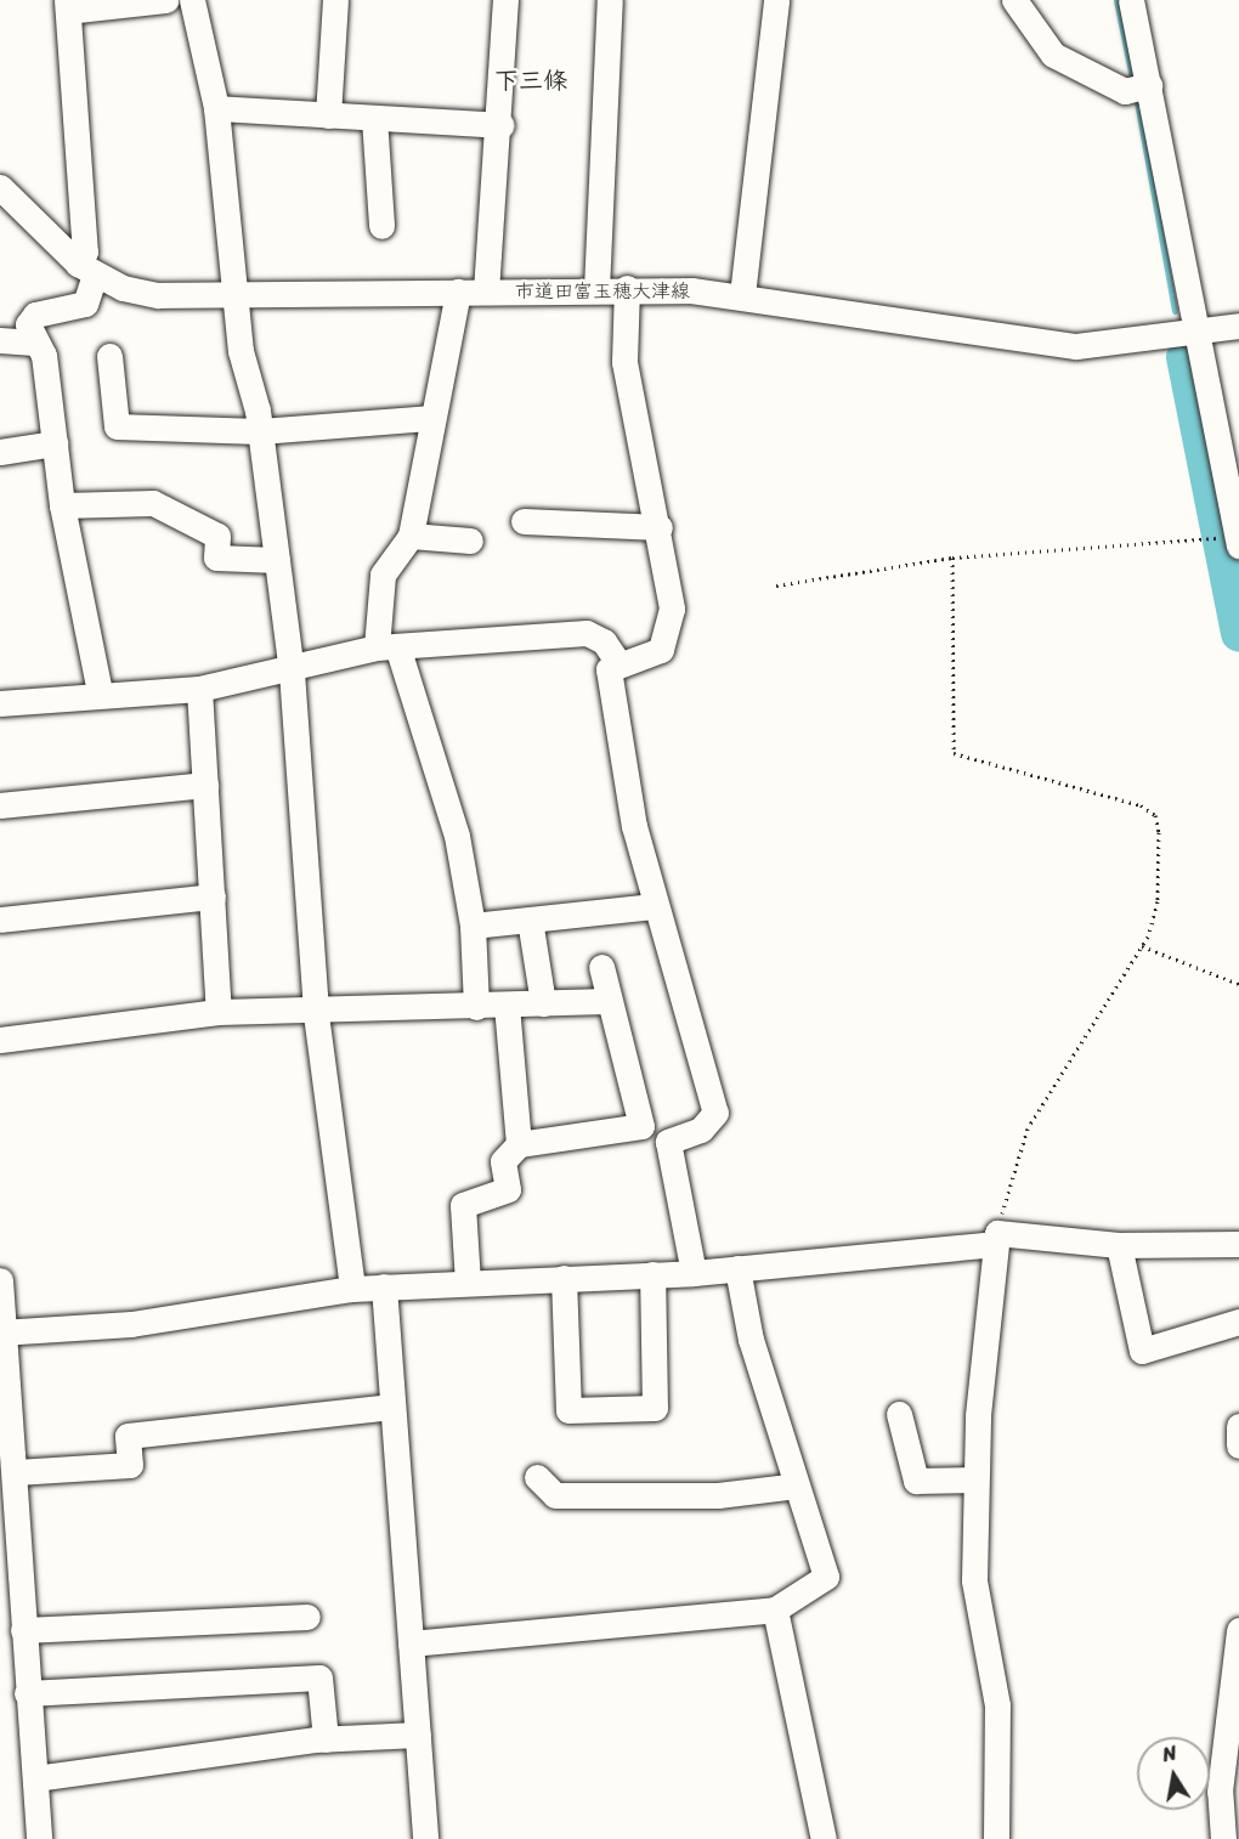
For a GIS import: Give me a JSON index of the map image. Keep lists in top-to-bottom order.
{
  "streets": {
    "street": ["市道田富玉穂大津線"]
  },
  "districts": ["下三條"],
  "north": "top"
}
